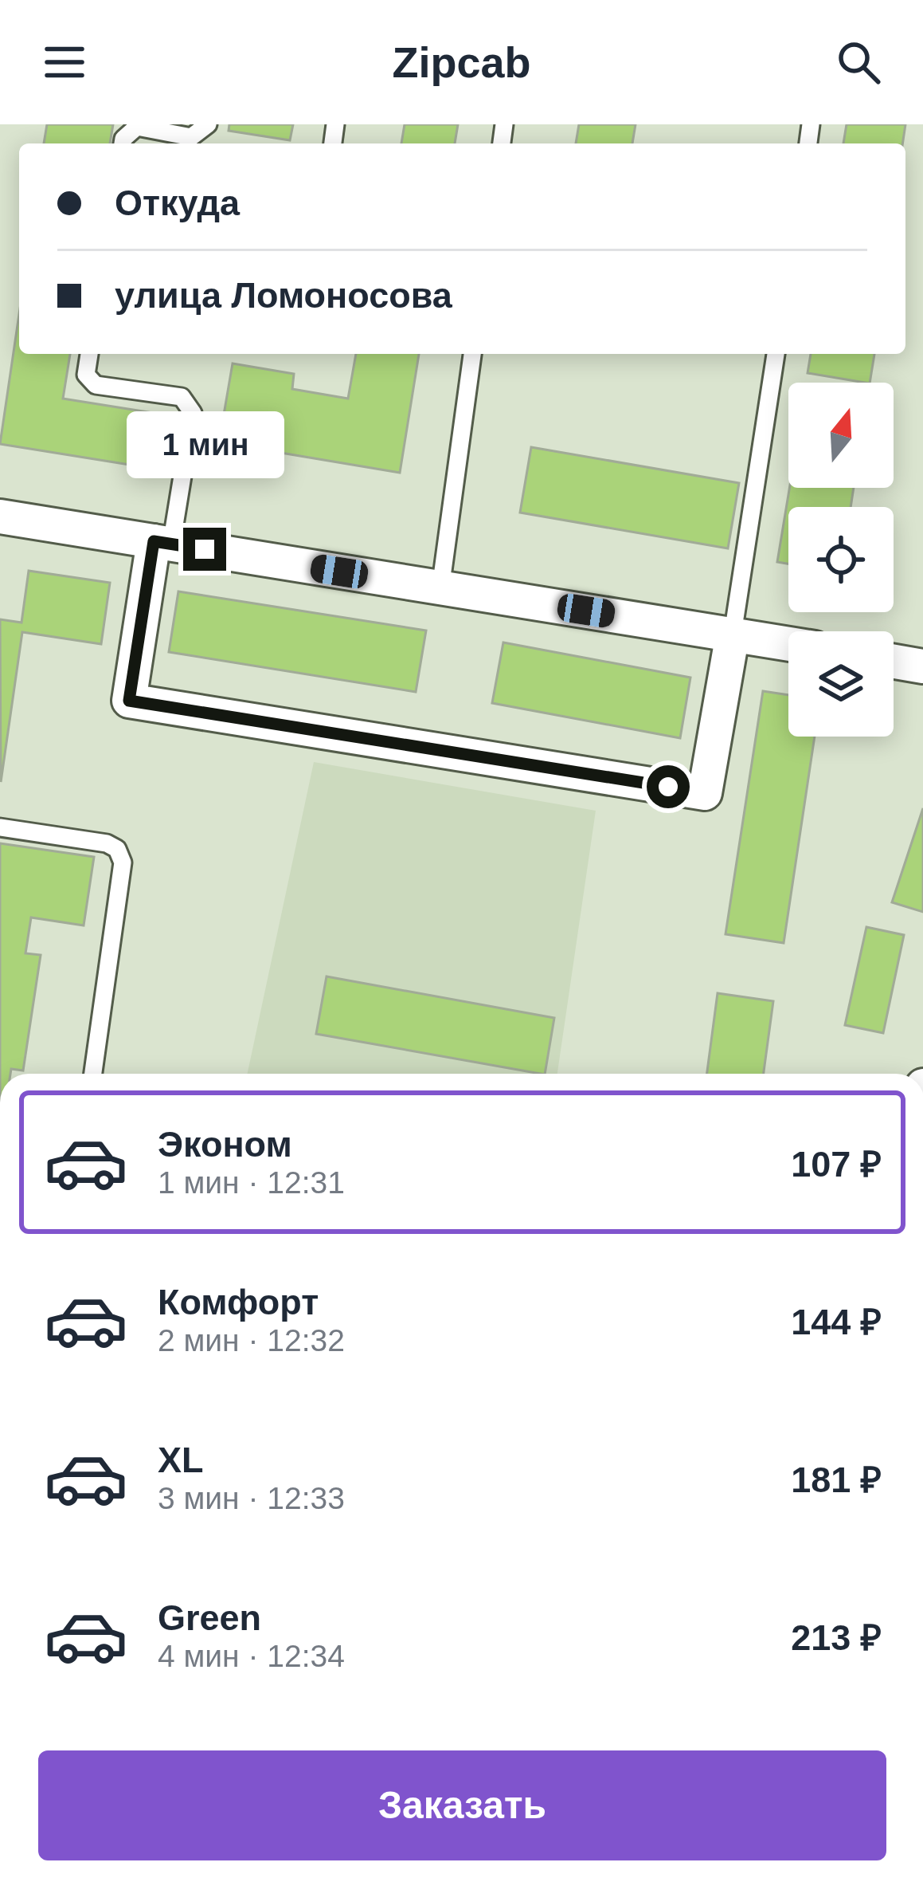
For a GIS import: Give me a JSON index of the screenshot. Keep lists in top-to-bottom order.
{
  "north": "top",
  "page": {
    "header": "Zipcab",
    "banner": ["Откуда", "улица Ломоносова"],
    "bubble": "1 мин",
    "list": [
      {
        "name": "Эконом",
        "note": "1 мин · 12:31",
        "value": "107 ₽"
      },
      {
        "name": "Комфорт",
        "note": "2 мин · 12:32",
        "value": "144 ₽"
      },
      {
        "name": "XL",
        "note": "3 мин · 12:33",
        "value": "181 ₽"
      },
      {
        "name": "Green",
        "note": "4 мин · 12:34",
        "value": "213 ₽"
      }
    ],
    "buttons": "Заказать"
  }
}
